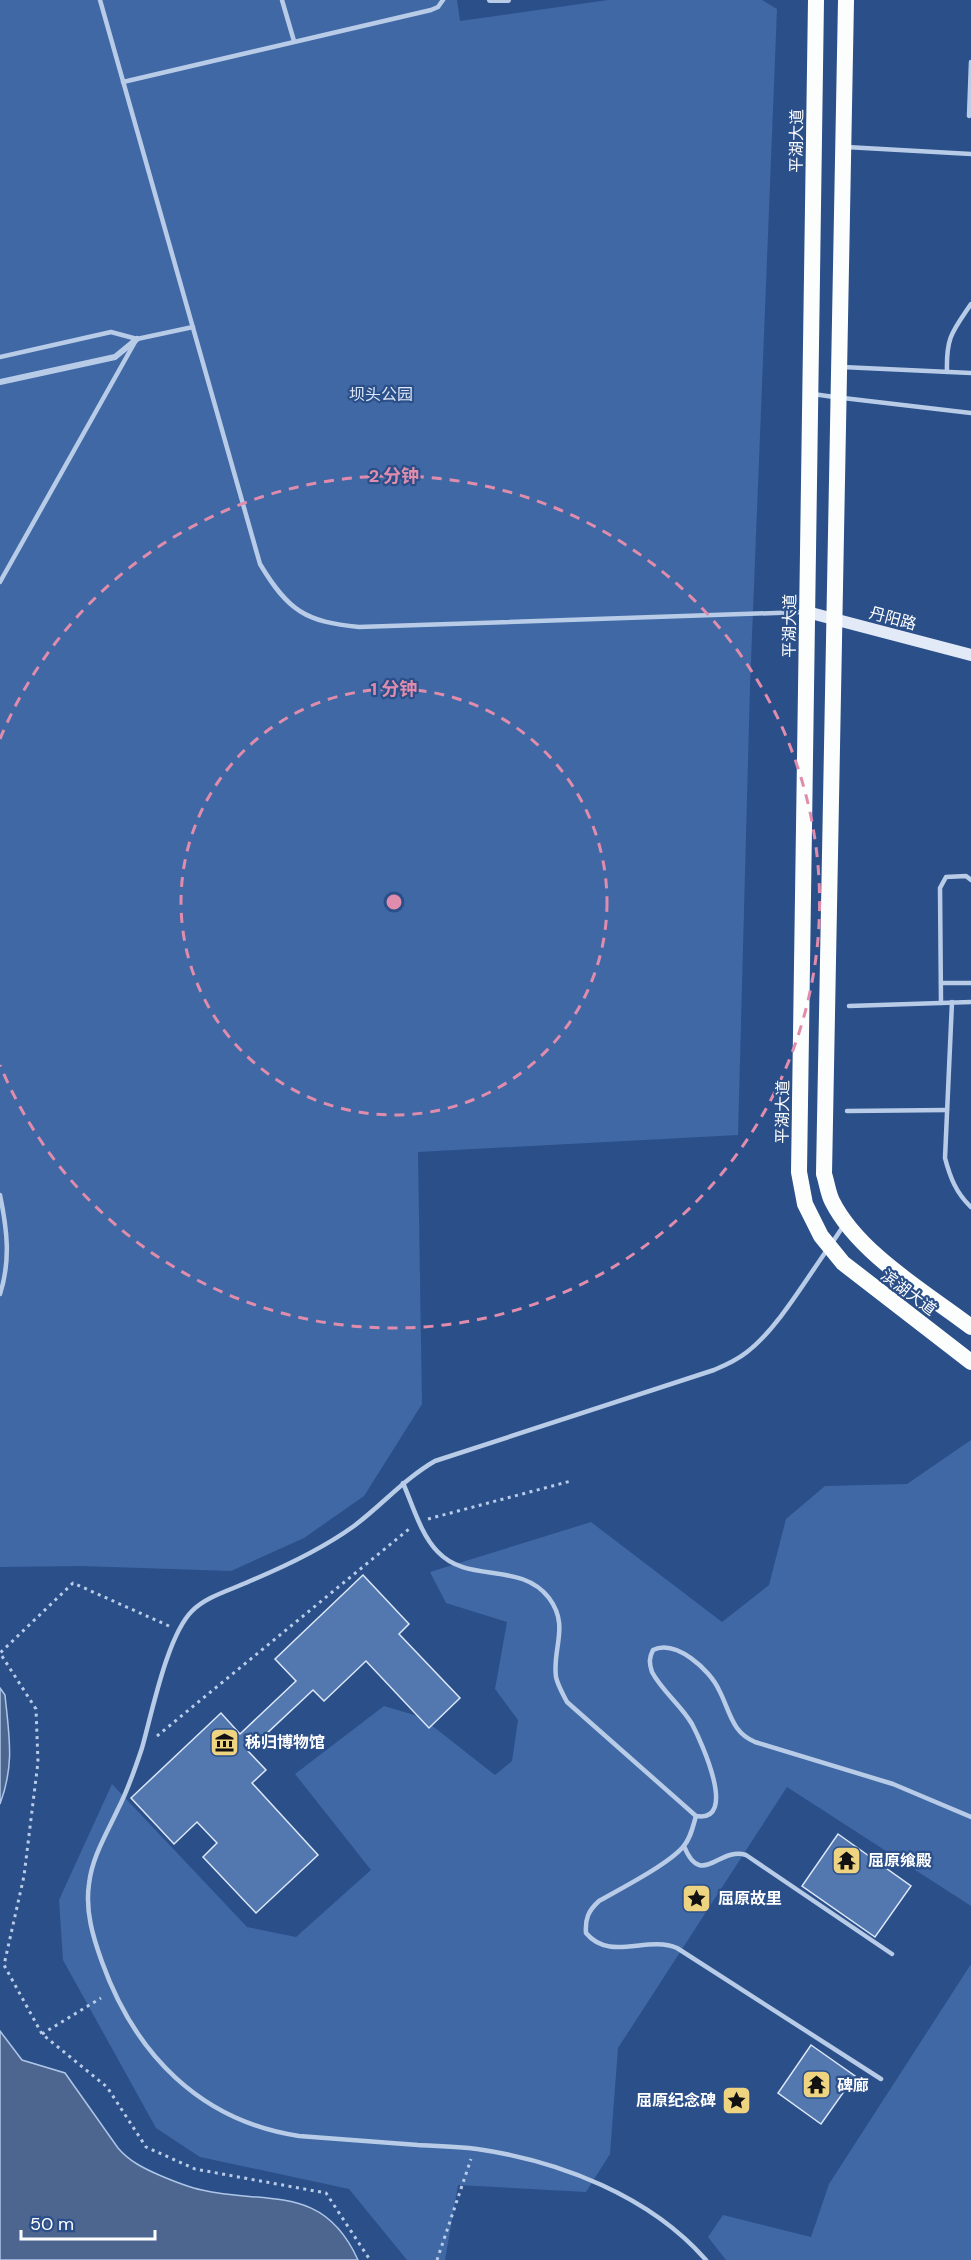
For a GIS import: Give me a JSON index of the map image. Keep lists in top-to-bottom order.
{
  "streets": {
    "highway": ["平湖大道", "滨湖大道"],
    "main road": ["丹阳路"]
  },
  "crossings": [
    ["平湖大道", "丹阳路"],
    ["平湖大道", "滨湖大道"]
  ],
  "parks": ["坝头公园"],
  "places": {
    "museum": ["秭归博物馆"],
    "temple": ["屈原飨殿", "碑廊"],
    "place": ["屈原故里", "屈原纪念碑"]
  },
  "scale_bar": "50 m",
  "rings": ["2 分钟", "1 分钟"]
}
